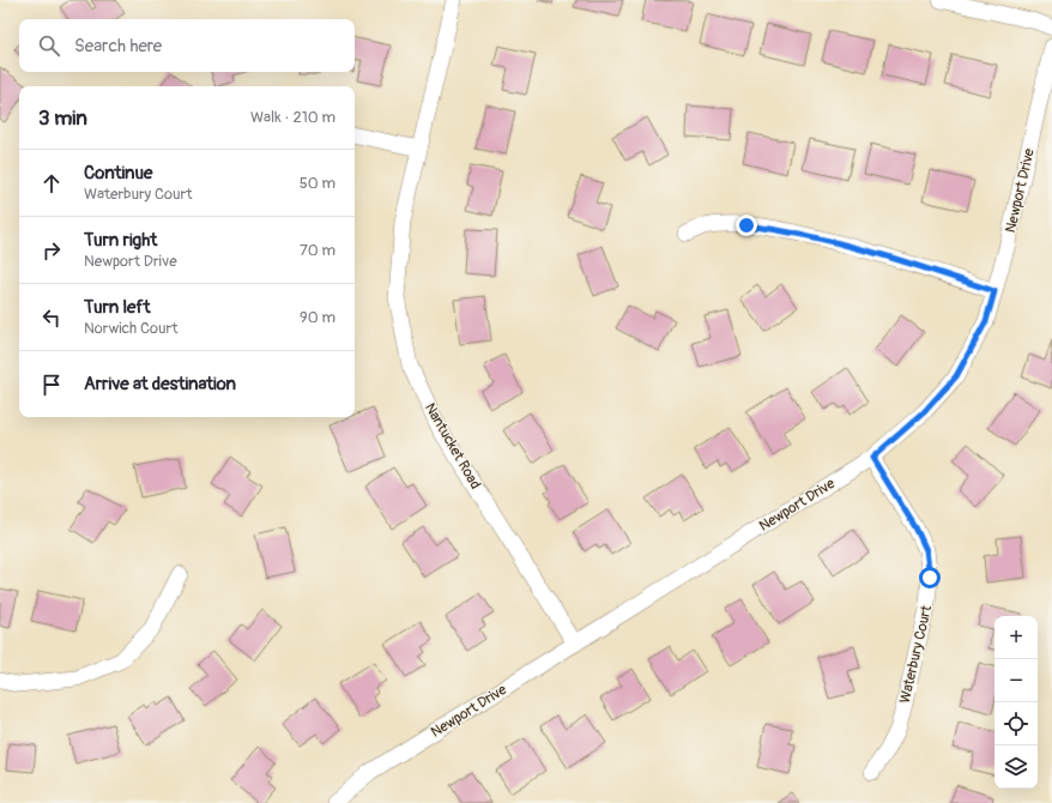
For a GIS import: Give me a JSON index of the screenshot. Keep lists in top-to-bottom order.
{
  "streets": {
    "street": ["Newport Drive", "Nantucket Road", "Waterbury Court"]
  },
  "crossings": [
    ["Newport Drive", "Nantucket Road"],
    ["Newport Drive", "Waterbury Court"]
  ],
  "page": {
    "search": "Search here",
    "heading": ["3 min", "Walk · 210 m"],
    "list": [
      ["Continue", "Waterbury Court", "50 m"],
      ["Turn right", "Newport Drive", "70 m"],
      ["Turn left", "Norwich Court", "90 m"],
      "Arrive at destination"
    ],
    "map_buttons": ["+", "−"]
  }
}
